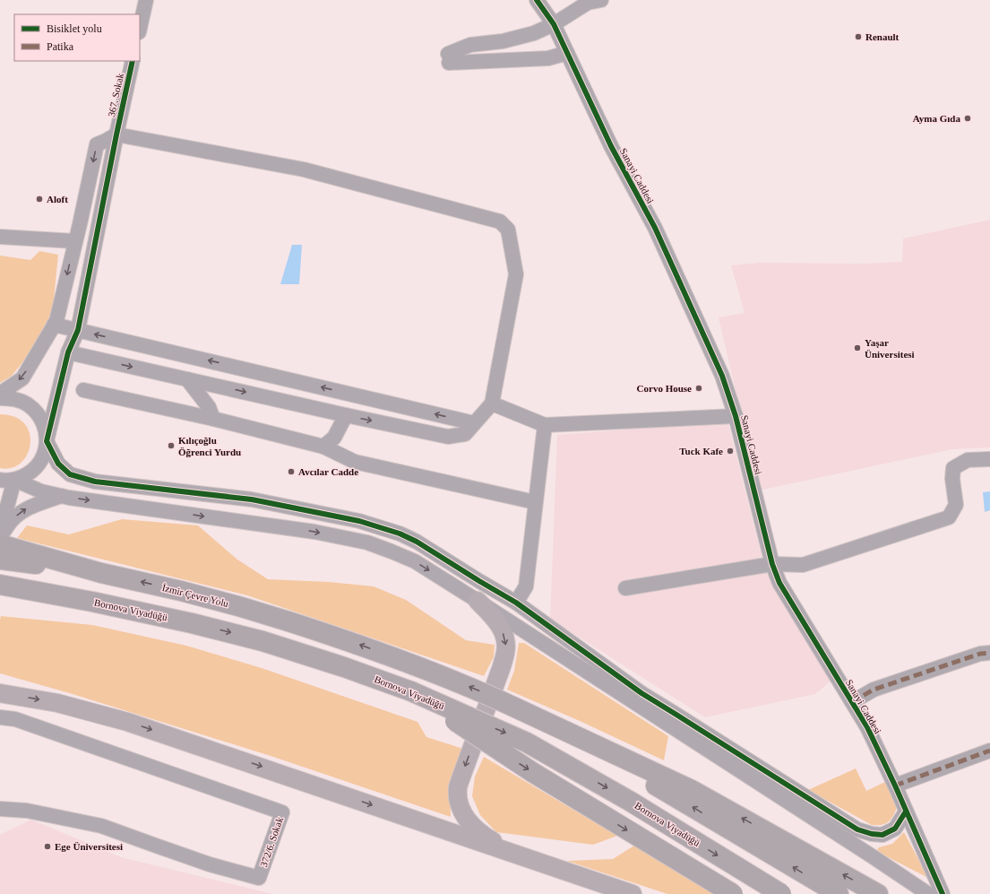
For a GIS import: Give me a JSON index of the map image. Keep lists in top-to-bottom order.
{
  "streets": {
    "highway": ["İzmir Çevre Yolu", "Bornova Viyadüğü"],
    "street": ["367. Sokak", "Sanayi Caddesi", "372/6. Sokak"]
  },
  "one_way": ["İzmir Çevre Yolu"],
  "places": [
    "Renault",
    "Ayma Gıda",
    "Aloft",
    "Yaşar Üniversitesi",
    "Corvo House",
    "Kılıçoğlu Öğrenci Yurdu",
    "Tuck Kafe",
    "Avcılar Cadde",
    "Ege Üniversitesi"
  ],
  "legend": ["Bisiklet yolu", "Patika"]
}
